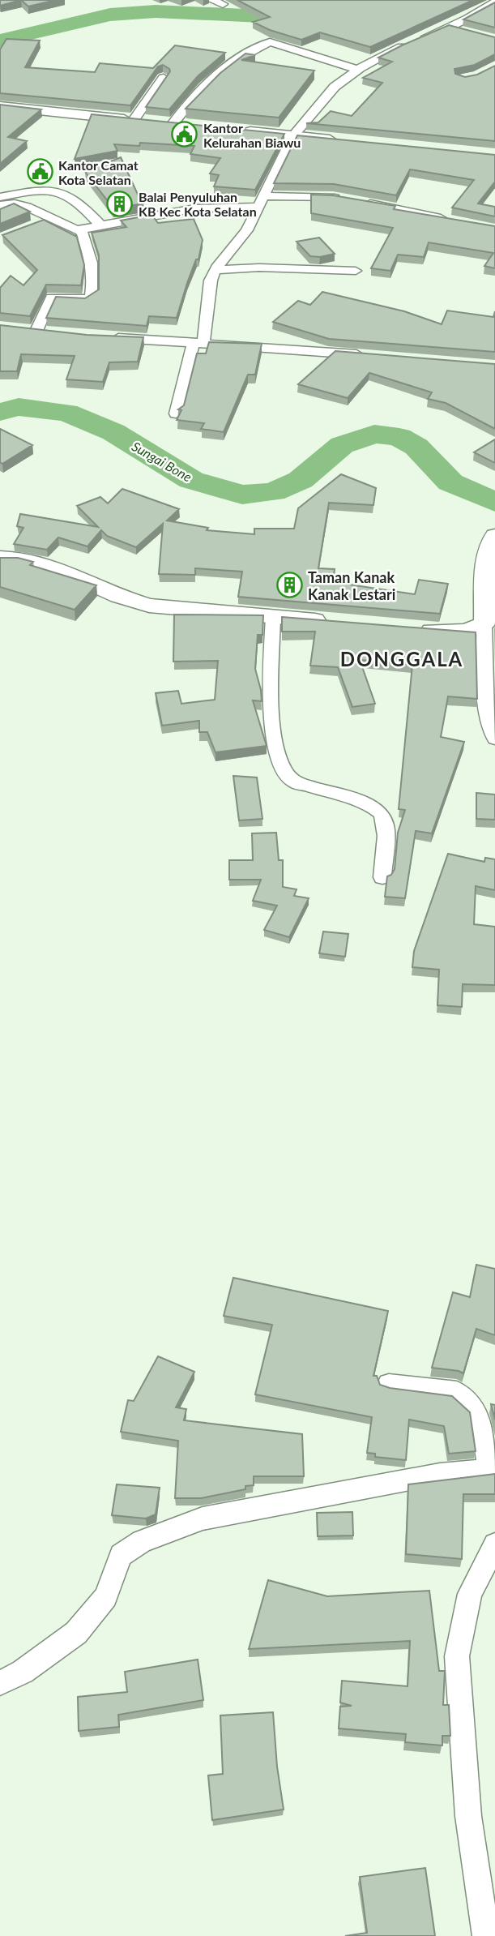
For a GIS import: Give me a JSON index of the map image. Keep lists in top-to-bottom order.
{
  "districts": ["DONGGALA"],
  "water": ["Sungai Bone"],
  "places": {
    "public building": ["Kantor Kelurahan Biawu", "Kantor Camat Kota Selatan"],
    "building": ["Balai Penyuluhan KB Kec Kota Selatan", "Taman Kanak Kanak Lestari"]
  }
}
